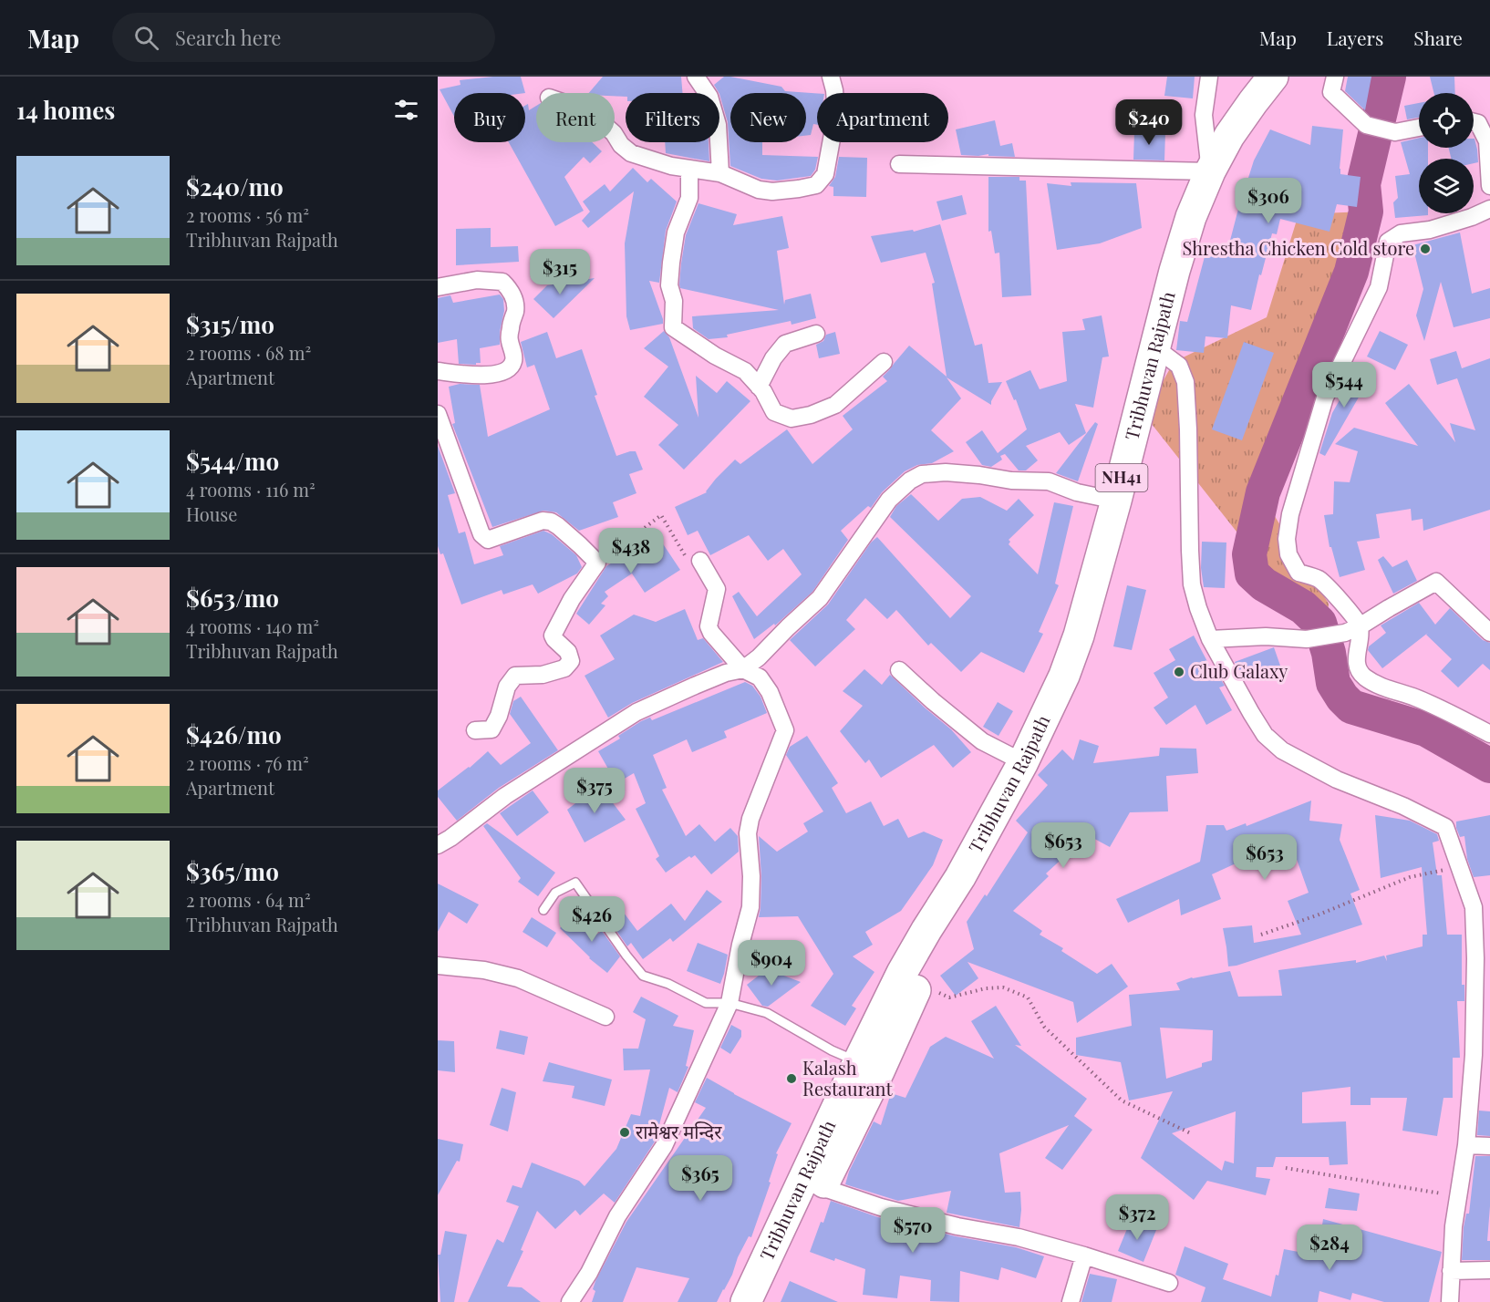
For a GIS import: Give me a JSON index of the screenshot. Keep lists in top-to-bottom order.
{
  "streets": {
    "highway": ["Tribhuvan Rajpath", "NH41"]
  },
  "places": [
    "Shrestha Chicken Cold store",
    "Club Galaxy",
    "Kalash Restaurant",
    "रामेश्वर मन्दिर"
  ],
  "page": {
    "header": "Map",
    "search": "Search here",
    "nav": ["Map", "Layers", "Share"],
    "heading": "14 homes",
    "chip": [
      "Buy",
      "Rent",
      "Filters",
      "New",
      "Apartment"
    ],
    "price": [
      "$240",
      "$306",
      "$315",
      "$544",
      "$438",
      "$375",
      "$653",
      "$653",
      "$426",
      "$904",
      "$365",
      "$372",
      "$570",
      "$284"
    ],
    "list": [
      {
        "name": "$240/mo",
        "note": "2 rooms · 56 m² · Tribhuvan Rajpath"
      },
      {
        "name": "$315/mo",
        "note": "2 rooms · 68 m² · Apartment"
      },
      {
        "name": "$544/mo",
        "note": "4 rooms · 116 m² · House"
      },
      {
        "name": "$653/mo",
        "note": "4 rooms · 140 m² · Tribhuvan Rajpath"
      },
      {
        "name": "$426/mo",
        "note": "2 rooms · 76 m² · Apartment"
      },
      {
        "name": "$365/mo",
        "note": "2 rooms · 64 m² · Tribhuvan Rajpath"
      }
    ]
  }
}
